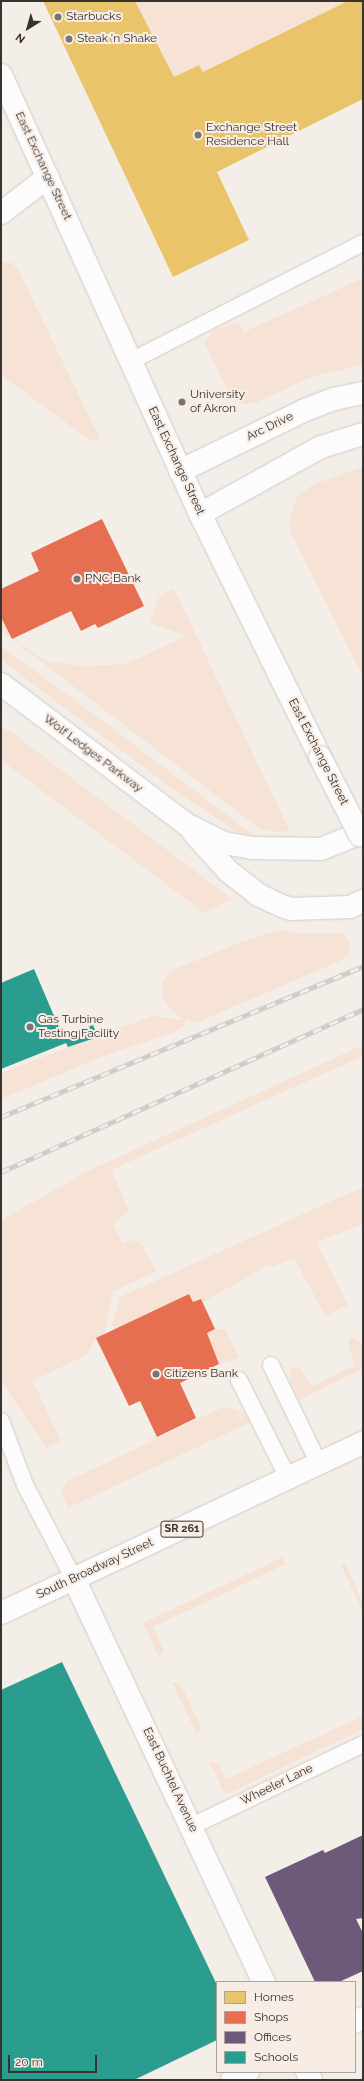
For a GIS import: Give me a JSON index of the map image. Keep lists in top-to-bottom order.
{
  "streets": {
    "main road": [
      "East Exchange Street",
      "Arc Drive",
      "Wolf Ledges Parkway",
      "SR 261",
      "South Broadway Street",
      "East Buchtel Avenue"
    ],
    "lane": ["Wheeler Lane"]
  },
  "crossings": [
    ["East Exchange Street", "Arc Drive"],
    ["South Broadway Street", "East Buchtel Avenue"],
    ["East Buchtel Avenue", "Wheeler Lane"]
  ],
  "places": [
    "Starbucks",
    "Steak 'n Shake",
    "Exchange Street Residence Hall",
    "University of Akron",
    "PNC Bank",
    "Gas Turbine Testing Facility",
    "Citizens Bank"
  ],
  "legend": [
    "Homes",
    "Shops",
    "Offices",
    "Schools"
  ],
  "scale_bar": "20 m",
  "north": "bottom left"
}
